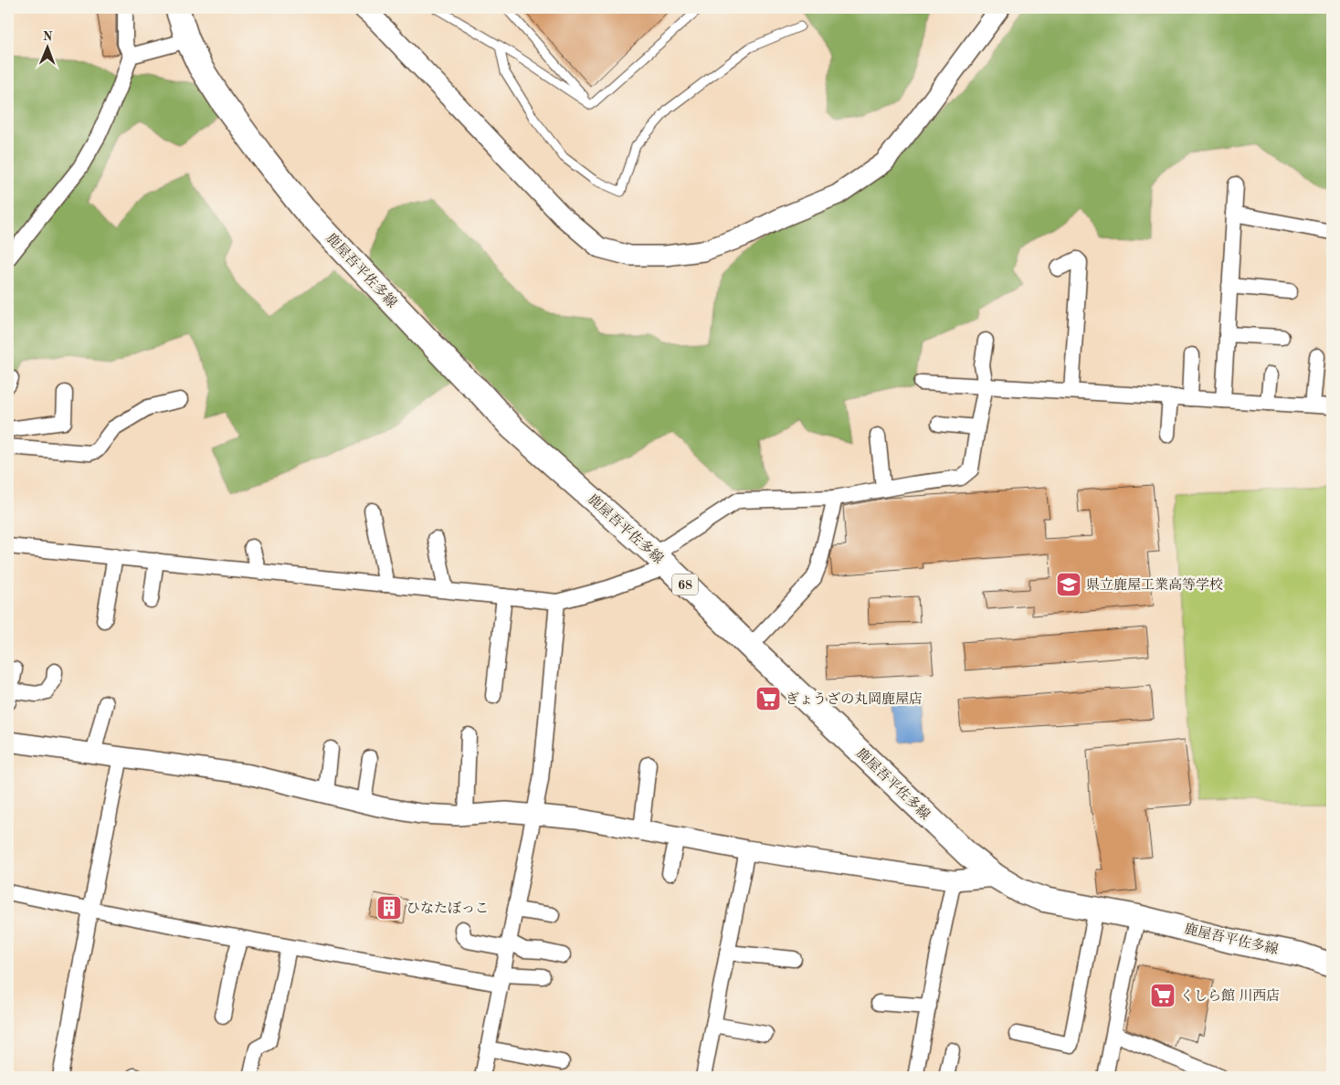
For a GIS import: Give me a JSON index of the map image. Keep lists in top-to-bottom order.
{
  "streets": {
    "main road": ["鹿屋吾平佐多線", "68"]
  },
  "places": {
    "school or university": ["県立鹿屋工業高等学校"],
    "supermarket": ["ぎょうざの丸岡鹿屋店", "くしら館 川西店"],
    "building": ["ひなたぼっこ"]
  },
  "north": "top"
}
